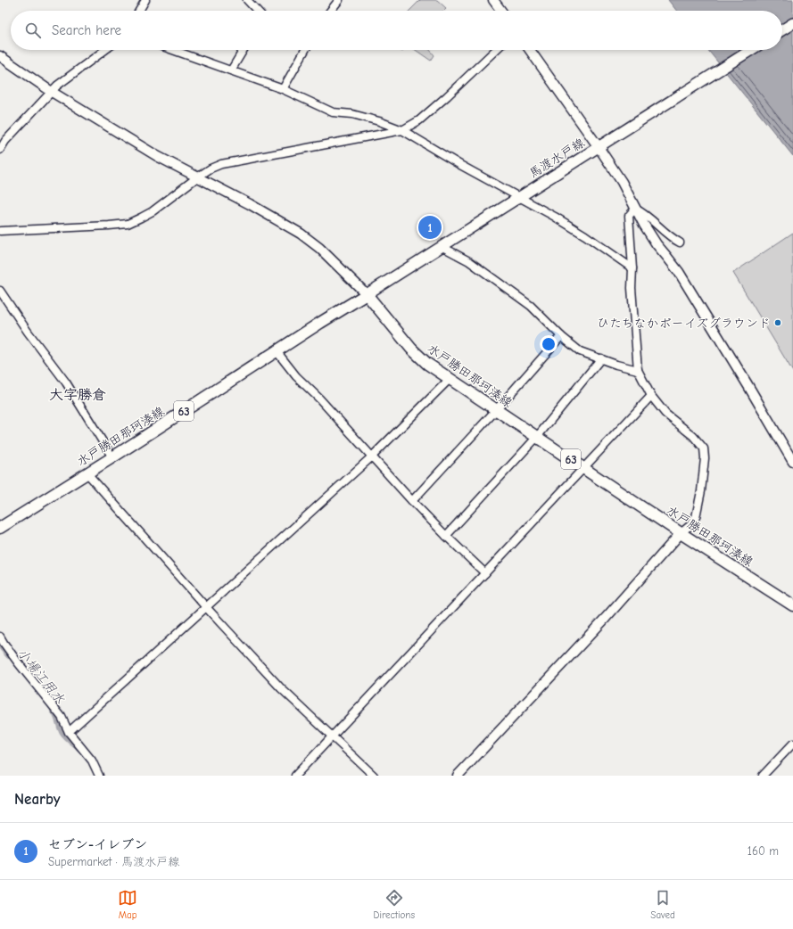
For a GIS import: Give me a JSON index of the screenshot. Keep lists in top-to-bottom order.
{
  "streets": {
    "main road": ["馬渡水戸線", "水戸勝田那珂湊線", "63"]
  },
  "crossings": [
    ["馬渡水戸線", "水戸勝田那珂湊線"]
  ],
  "districts": ["大字勝倉"],
  "water": ["小場江用水"],
  "places": ["ひたちなかボーイズグラウンド"],
  "page": {
    "search": "Search here",
    "pins": "1",
    "heading": "Nearby",
    "list": [
      {
        "mark": "1",
        "name": "セブン-イレブン",
        "note": "Supermarket · 馬渡水戸線",
        "value": "160 m"
      }
    ],
    "nav": ["Map", "Directions", "Saved"]
  }
}
